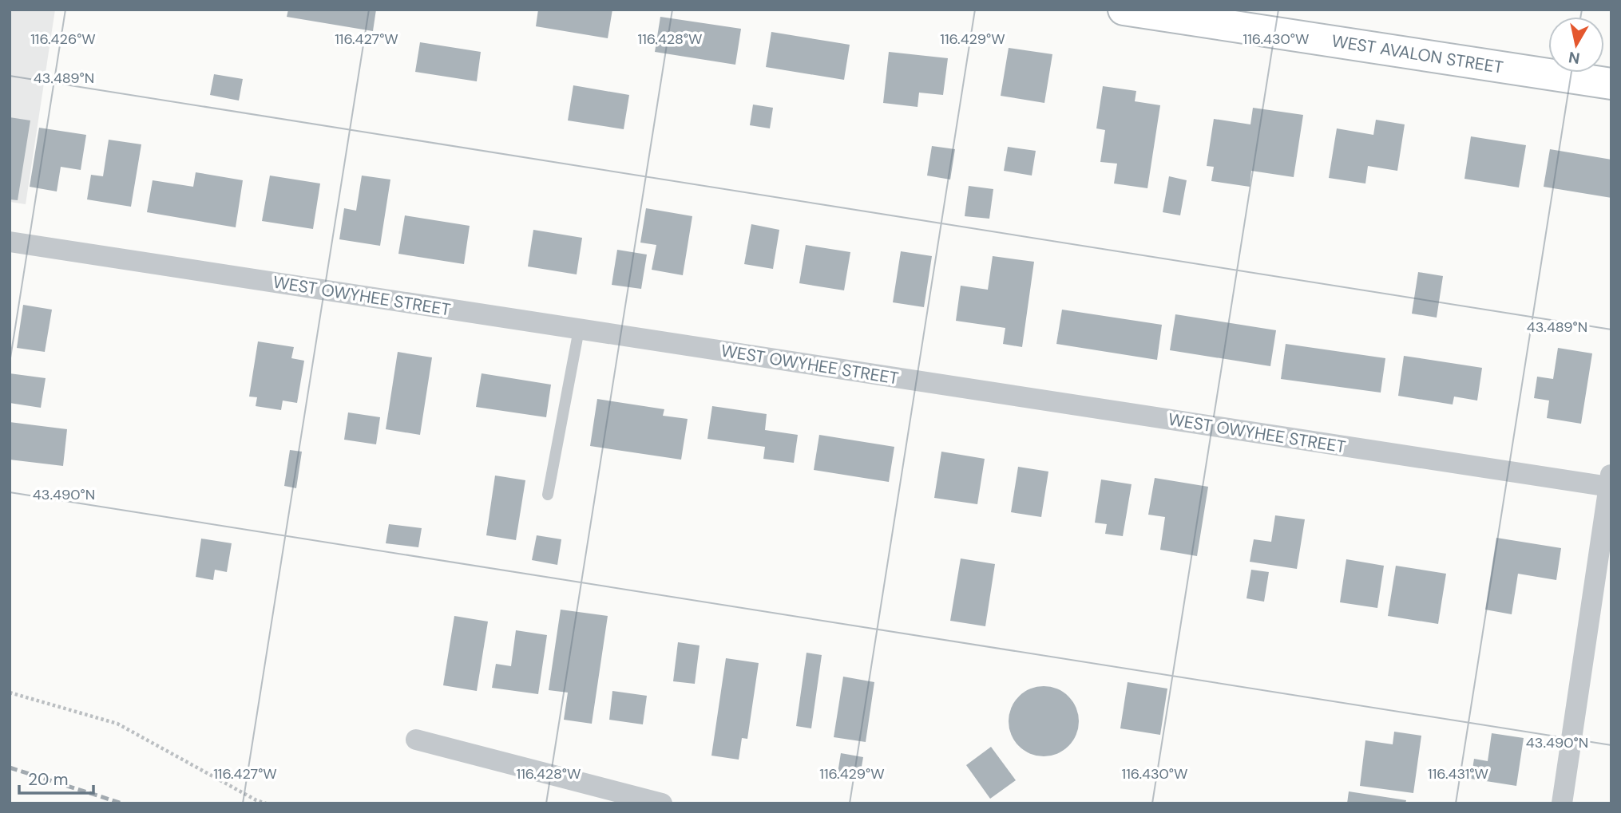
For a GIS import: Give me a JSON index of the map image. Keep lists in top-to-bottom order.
{
  "streets": {
    "main road": ["WEST AVALON STREET"],
    "street": ["WEST OWYHEE STREET"]
  },
  "scale_bar": "20 m",
  "north": "bottom",
  "coordinates": [
    "116.426°W",
    "116.427°W",
    "116.428°W",
    "116.429°W",
    "116.430°W",
    "43.489°N",
    "43.490°N",
    "116.431°W"
  ]
}
